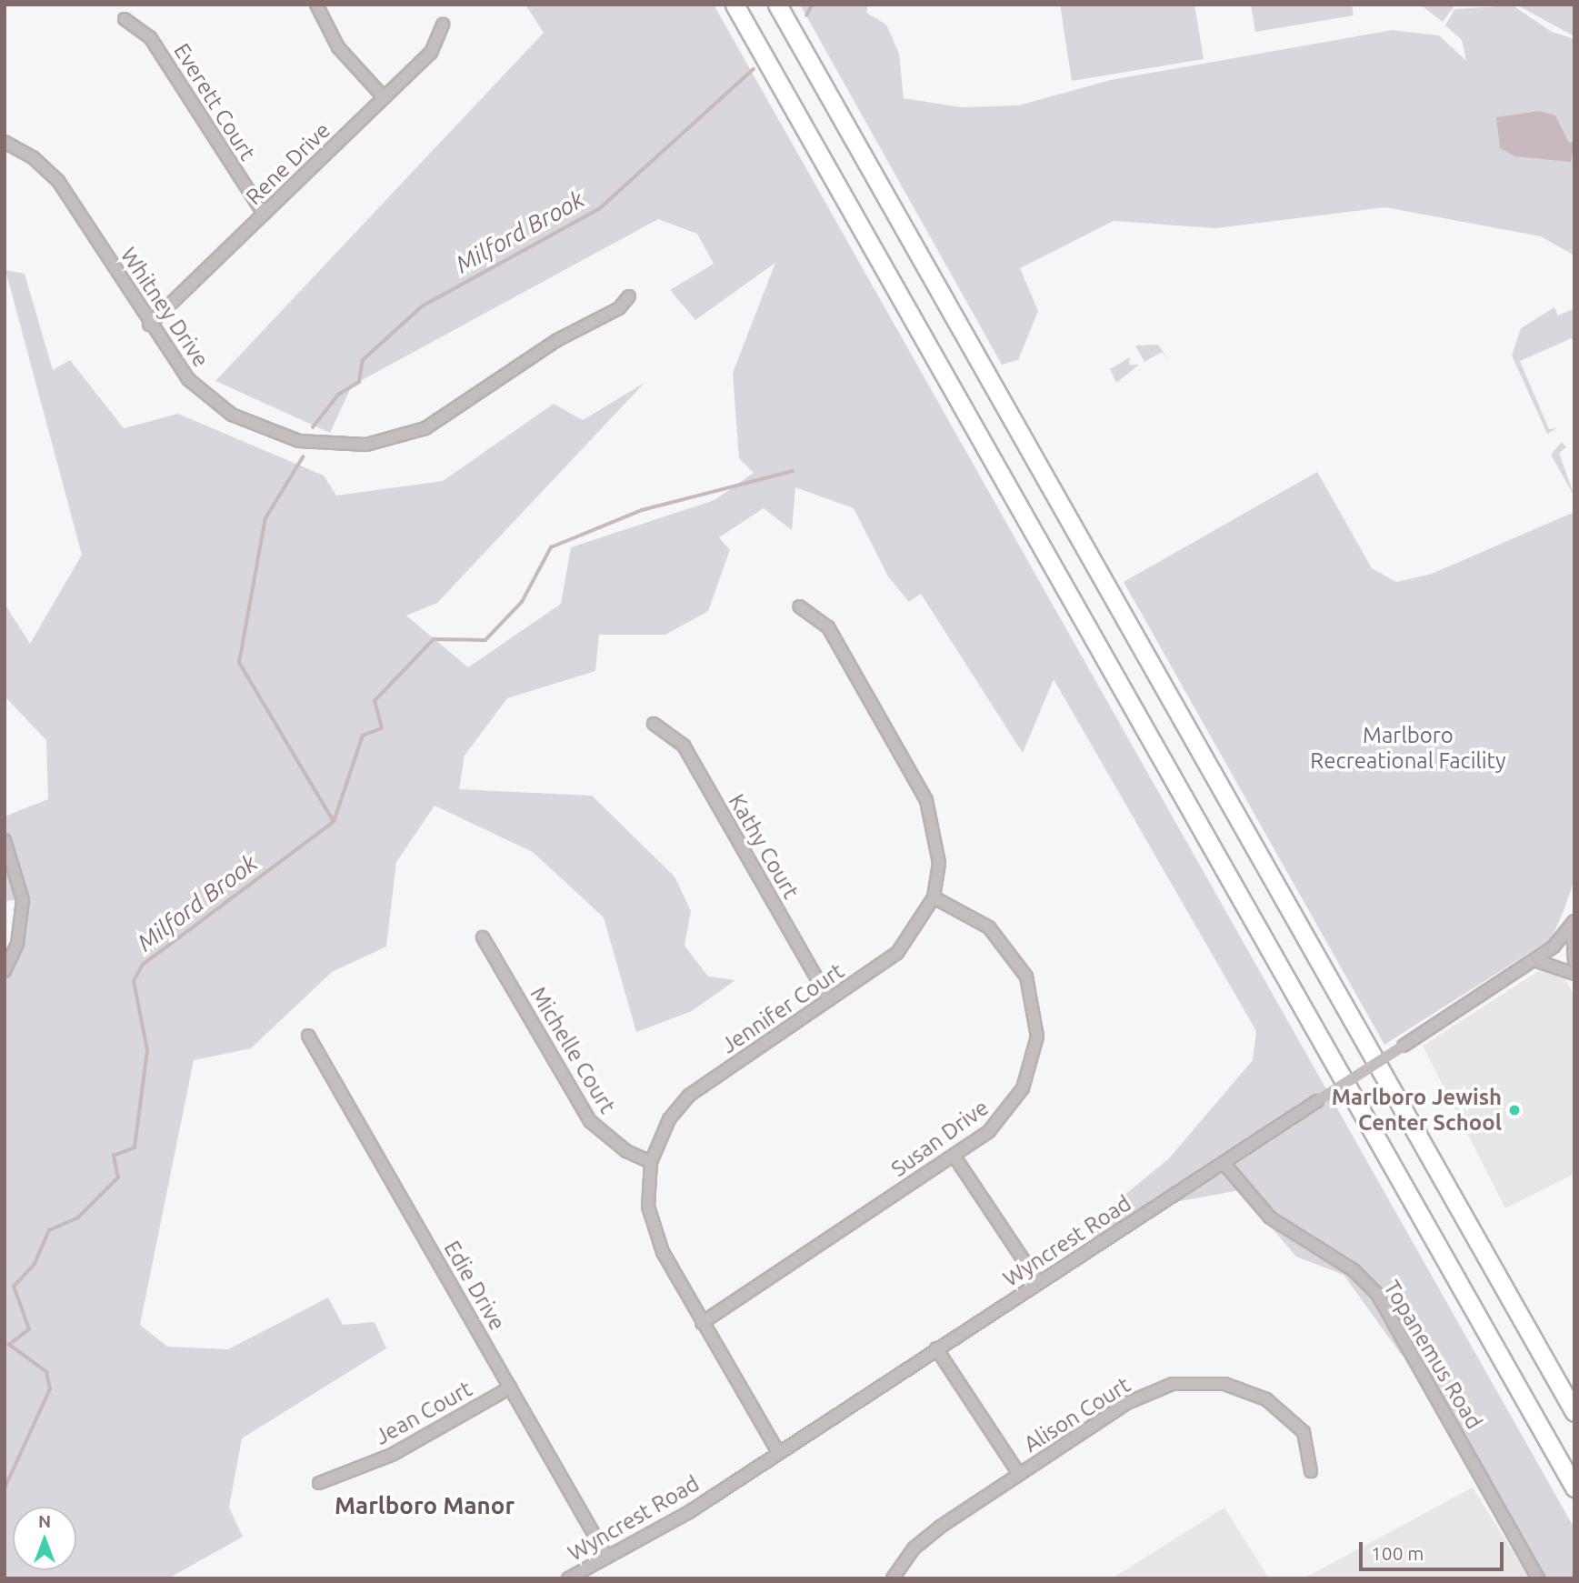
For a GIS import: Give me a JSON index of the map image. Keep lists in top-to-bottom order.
{
  "streets": {
    "street": [
      "Everett Court",
      "Rene Drive",
      "Whitney Drive",
      "Kathy Court",
      "Jennifer Court",
      "Michelle Court",
      "Susan Drive",
      "Wyncrest Road",
      "Edie Drive",
      "Topanemus Road",
      "Jean Court",
      "Alison Court"
    ]
  },
  "crossings": [
    ["Everett Court", "Rene Drive"],
    ["Rene Drive", "Whitney Drive"],
    ["Kathy Court", "Jennifer Court"],
    ["Jennifer Court", "Michelle Court"],
    ["Jennifer Court", "Susan Drive"],
    ["Jennifer Court", "Wyncrest Road"],
    ["Wyncrest Road", "Edie Drive"],
    ["Wyncrest Road", "Topanemus Road"],
    ["Edie Drive", "Jean Court"]
  ],
  "districts": ["Marlboro Manor"],
  "water": ["Milford Brook"],
  "parks": ["Marlboro Recreational Facility"],
  "places": ["Marlboro Jewish Center School"],
  "scale_bar": "100 m",
  "north": "top"
}
